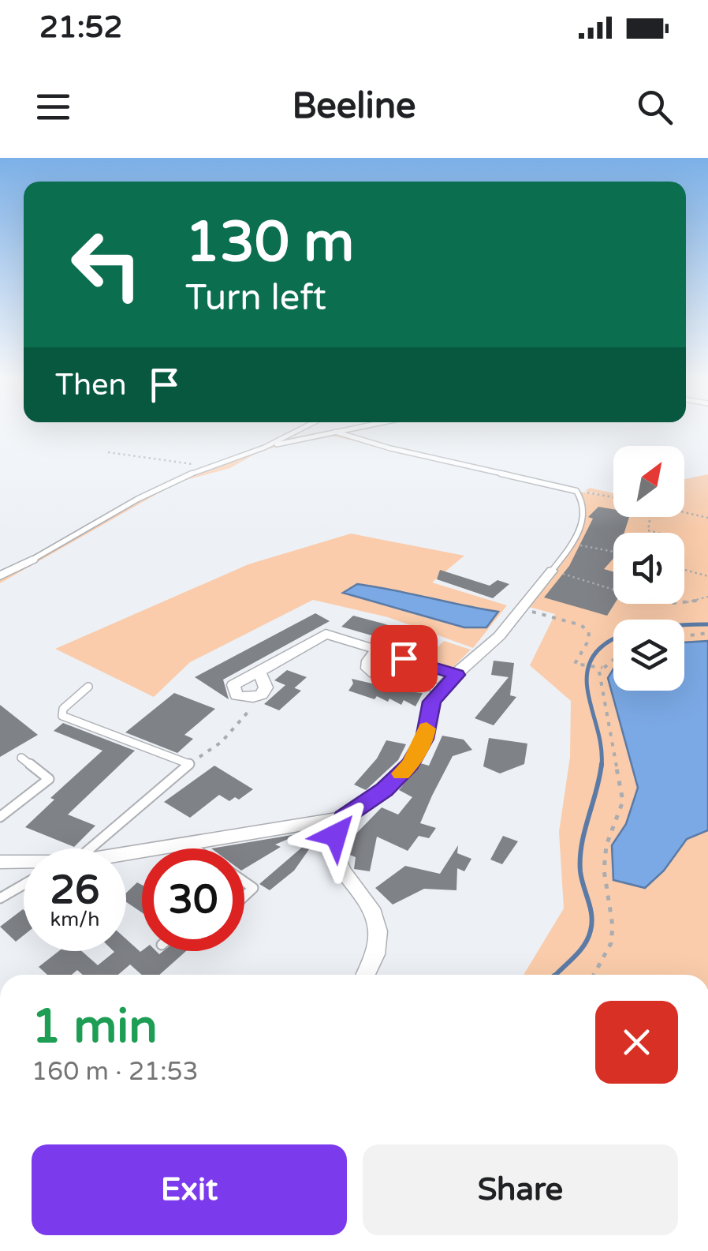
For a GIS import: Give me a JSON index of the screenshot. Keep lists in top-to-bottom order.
{
  "north": "top right",
  "page": {
    "status": "21:52",
    "header": "Beeline",
    "turn": ["130 m", "Turn left"],
    "then": "Then",
    "speed": "26 km/h",
    "limit": "30",
    "heading": ["1 min", "160 m · 21:53"],
    "buttons": ["Exit", "Share"]
  }
}
